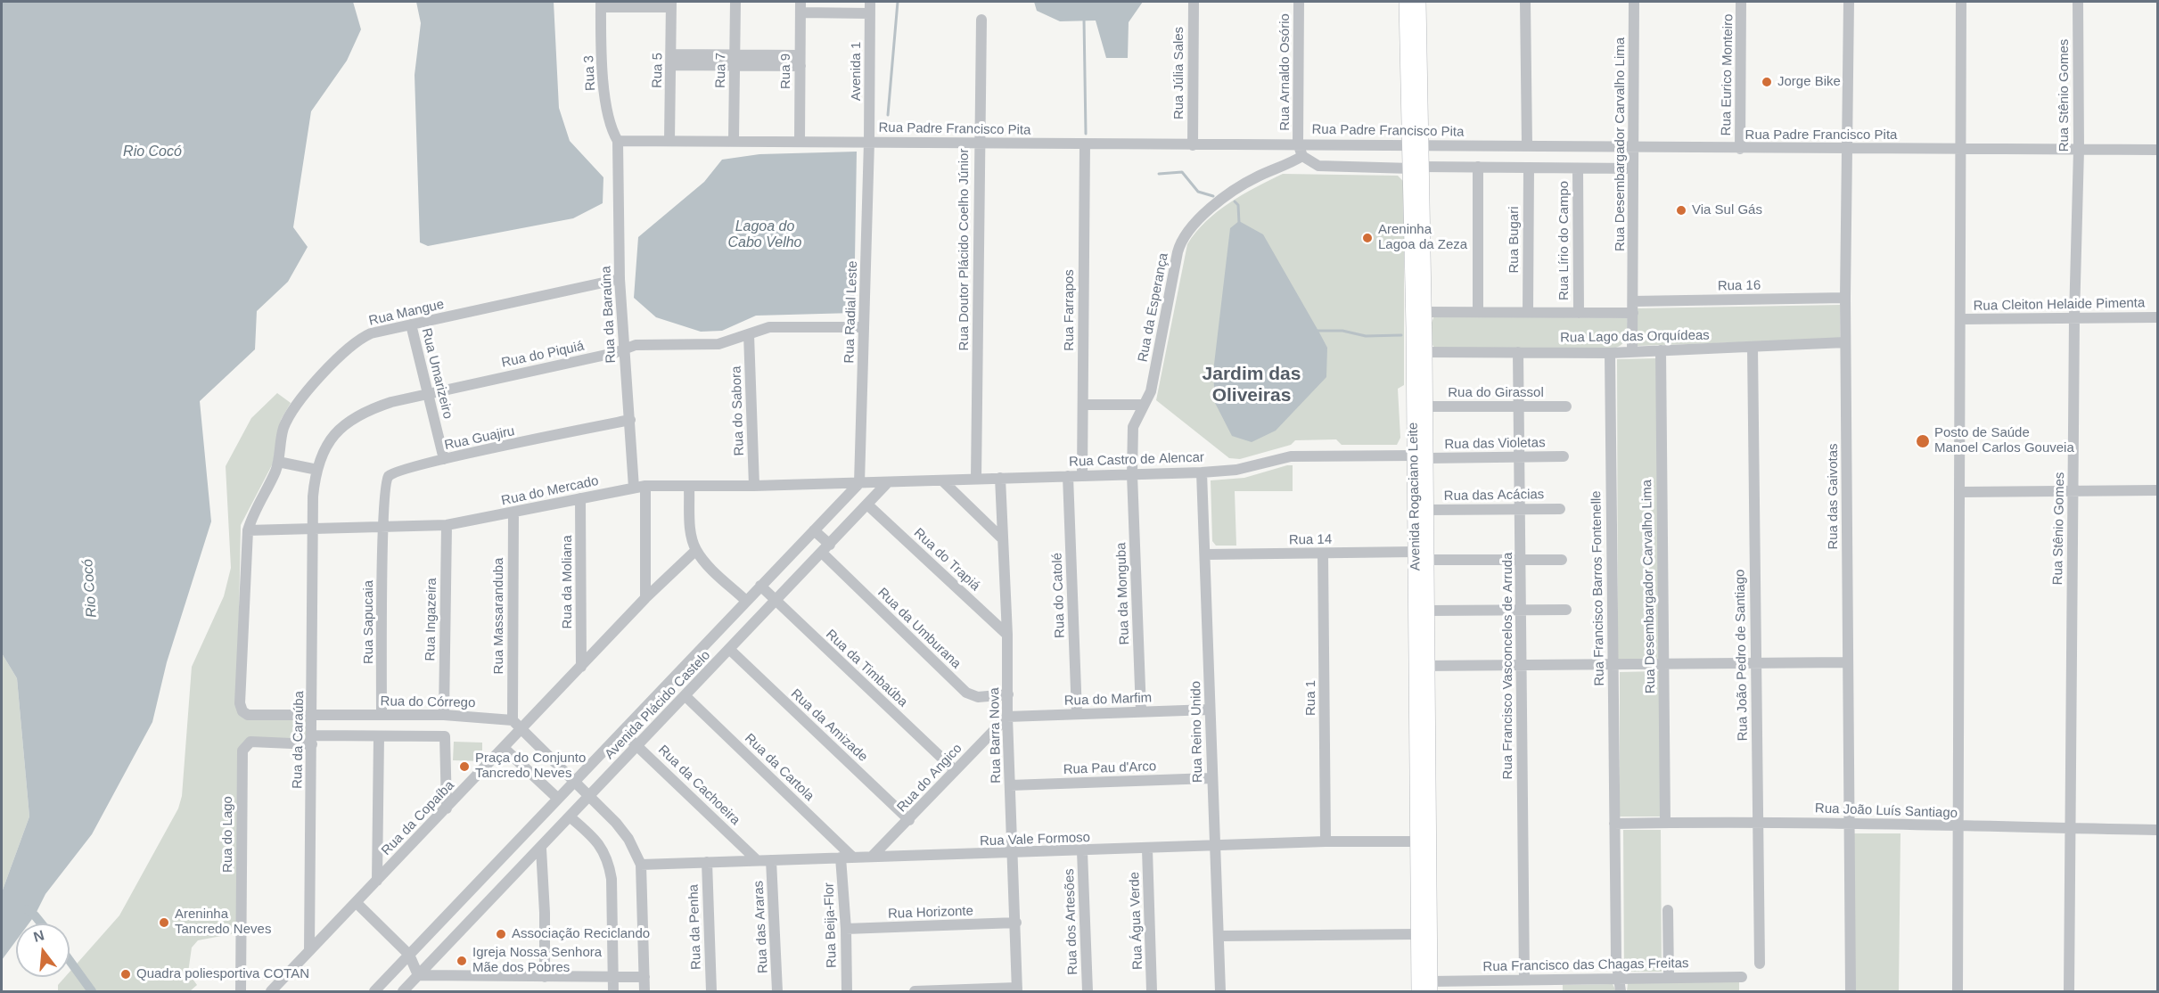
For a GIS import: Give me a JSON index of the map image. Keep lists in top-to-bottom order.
{
  "streets": {
    "main road": ["Avenida Rogaciano Leite"],
    "street": [
      "Rua 5",
      "Rua 7",
      "Rua 9",
      "Avenida 1",
      "Rua Arnaldo Osório",
      "Rua 3",
      "Rua Júlia Sales",
      "Rua Eurico Monteiro",
      "Rua Stênio Gomes",
      "Rua Padre Francisco Pita",
      "Rua Desembargador Carvalho Lima",
      "Rua Bugari",
      "Rua Lírio do Campo",
      "Rua Doutor Plácido Coelho Júnior",
      "Rua 16",
      "Rua Cleiton Helaide Pimenta",
      "Rua da Esperança",
      "Rua Farrapos",
      "Rua Radial Leste",
      "Rua Mangue",
      "Rua da Baraúna",
      "Rua Lago das Orquídeas",
      "Rua do Piquiá",
      "Rua Umarizeiro",
      "Rua do Girassol",
      "Rua do Sabora",
      "Rua Guajiru",
      "Rua das Violetas",
      "Rua Castro de Alencar",
      "Rua do Mercado",
      "Rua das Acácias",
      "Rua das Gaivotas",
      "Rua 14",
      "Rua do Trapiá",
      "Rua da Moliana",
      "Rua Francisco Barros Fontenelle",
      "Rua da Monguba",
      "Rua do Catolé",
      "Rua Massaranduba",
      "Rua Ingazeira",
      "Rua Sapucaia",
      "Rua da Umburana",
      "Rua João Pedro de Santiago",
      "Rua Francisco Vasconcelos de Arruda",
      "Rua da Timbaúba",
      "Rua 1",
      "Rua do Marfim",
      "Rua do Córrego",
      "Avenida Plácido Castelo",
      "Rua da Amizade",
      "Rua Reino Unido",
      "Rua Barra Nova",
      "Rua da Caraúba",
      "Rua da Cartola",
      "Rua Pau d'Arco",
      "Rua do Angico",
      "Rua da Cachoeira",
      "Rua João Luís Santiago",
      "Rua da Copaíba",
      "Rua do Lago",
      "Rua Vale Formoso",
      "Rua Horizonte",
      "Rua Água Verde",
      "Rua dos Artesões",
      "Rua Beija-Flor",
      "Rua da Penha",
      "Rua das Araras",
      "Rua Francisco das Chagas Freitas"
    ]
  },
  "crossings": [
    ["Rua 5", "Rua Padre Francisco Pita"],
    ["Rua 7", "Rua Padre Francisco Pita"],
    ["Rua 9", "Rua Padre Francisco Pita"],
    ["Avenida 1", "Rua Padre Francisco Pita"],
    ["Avenida 1", "Rua Radial Leste"],
    ["Rua Arnaldo Osório", "Rua Padre Francisco Pita"],
    ["Rua 3", "Rua Padre Francisco Pita"],
    ["Rua 3", "Rua da Baraúna"],
    ["Rua Júlia Sales", "Rua Padre Francisco Pita"],
    ["Rua Eurico Monteiro", "Rua Padre Francisco Pita"],
    ["Rua Stênio Gomes", "Rua Padre Francisco Pita"],
    ["Rua Stênio Gomes", "Rua Cleiton Helaide Pimenta"],
    ["Rua Stênio Gomes", "Rua João Luís Santiago"],
    ["Rua Padre Francisco Pita", "Rua Desembargador Carvalho Lima"],
    ["Rua Padre Francisco Pita", "Rua Doutor Plácido Coelho Júnior"],
    ["Rua Padre Francisco Pita", "Rua Farrapos"],
    ["Rua Padre Francisco Pita", "Rua Radial Leste"],
    ["Rua Padre Francisco Pita", "Rua da Baraúna"],
    ["Rua Padre Francisco Pita", "Avenida Rogaciano Leite"],
    ["Rua Padre Francisco Pita", "Rua das Gaivotas"],
    ["Rua Desembargador Carvalho Lima", "Rua 16"],
    ["Rua Desembargador Carvalho Lima", "Rua Lago das Orquídeas"],
    ["Rua Desembargador Carvalho Lima", "Rua João Luís Santiago"],
    ["Rua Bugari", "Rua Lago das Orquídeas"],
    ["Rua Lírio do Campo", "Rua Lago das Orquídeas"],
    ["Rua Doutor Plácido Coelho Júnior", "Rua Castro de Alencar"],
    ["Rua 16", "Rua Lago das Orquídeas"],
    ["Rua 16", "Rua das Gaivotas"],
    ["Rua da Esperança", "Rua Castro de Alencar"],
    ["Rua da Esperança", "Rua da Monguba"],
    ["Rua Farrapos", "Rua Castro de Alencar"],
    ["Rua Radial Leste", "Rua do Piquiá"],
    ["Rua Radial Leste", "Rua Castro de Alencar"],
    ["Rua Radial Leste", "Rua do Mercado"],
    ["Rua Radial Leste", "Avenida Plácido Castelo"],
    ["Rua Mangue", "Rua da Baraúna"],
    ["Rua Mangue", "Rua Umarizeiro"],
    ["Rua Mangue", "Rua do Mercado"],
    ["Rua Mangue", "Rua do Córrego"],
    ["Rua da Baraúna", "Rua do Piquiá"],
    ["Rua da Baraúna", "Rua Guajiru"],
    ["Rua da Baraúna", "Rua do Mercado"],
    ["Rua da Baraúna", "Rua da Copaíba"],
    ["Rua Lago das Orquídeas", "Avenida Rogaciano Leite"],
    ["Rua Lago das Orquídeas", "Rua das Gaivotas"],
    ["Rua Lago das Orquídeas", "Rua Francisco Barros Fontenelle"],
    ["Rua Lago das Orquídeas", "Rua João Pedro de Santiago"],
    ["Rua Lago das Orquídeas", "Rua Francisco Vasconcelos de Arruda"],
    ["Rua do Piquiá", "Rua Umarizeiro"],
    ["Rua do Piquiá", "Rua do Sabora"],
    ["Rua do Piquiá", "Rua do Mercado"],
    ["Rua do Piquiá", "Rua da Caraúba"],
    ["Rua Umarizeiro", "Rua Guajiru"],
    ["Rua do Girassol", "Avenida Rogaciano Leite"],
    ["Rua do Girassol", "Rua Francisco Vasconcelos de Arruda"],
    ["Rua do Sabora", "Rua do Mercado"],
    ["Rua Guajiru", "Rua do Mercado"],
    ["Rua Guajiru", "Rua Sapucaia"],
    ["Rua das Violetas", "Rua Castro de Alencar"],
    ["Rua das Violetas", "Avenida Rogaciano Leite"],
    ["Rua das Violetas", "Rua Francisco Vasconcelos de Arruda"],
    ["Rua Castro de Alencar", "Rua do Mercado"],
    ["Rua Castro de Alencar", "Avenida Rogaciano Leite"],
    ["Rua Castro de Alencar", "Rua da Monguba"],
    ["Rua Castro de Alencar", "Rua do Catolé"],
    ["Rua Castro de Alencar", "Avenida Plácido Castelo"],
    ["Rua Castro de Alencar", "Rua Reino Unido"],
    ["Rua Castro de Alencar", "Rua Barra Nova"],
    ["Rua do Mercado", "Rua da Moliana"],
    ["Rua do Mercado", "Rua Massaranduba"],
    ["Rua do Mercado", "Rua Ingazeira"],
    ["Rua do Mercado", "Rua Sapucaia"],
    ["Rua do Mercado", "Rua do Córrego"],
    ["Rua do Mercado", "Avenida Plácido Castelo"],
    ["Rua do Mercado", "Rua da Caraúba"],
    ["Rua das Acácias", "Avenida Rogaciano Leite"],
    ["Rua das Acácias", "Rua Francisco Vasconcelos de Arruda"],
    ["Avenida Rogaciano Leite", "Rua 14"],
    ["Avenida Rogaciano Leite", "Rua Vale Formoso"],
    ["Avenida Rogaciano Leite", "Rua Francisco das Chagas Freitas"],
    ["Rua das Gaivotas", "Rua João Luís Santiago"],
    ["Rua 14", "Rua 1"],
    ["Rua 14", "Rua Reino Unido"],
    ["Rua do Trapiá", "Avenida Plácido Castelo"],
    ["Rua do Trapiá", "Rua Barra Nova"],
    ["Rua da Moliana", "Rua da Copaíba"],
    ["Rua Francisco Barros Fontenelle", "Rua João Luís Santiago"],
    ["Rua Francisco Barros Fontenelle", "Rua Francisco das Chagas Freitas"],
    ["Rua da Monguba", "Rua do Marfim"],
    ["Rua do Catolé", "Rua do Marfim"],
    ["Rua Massaranduba", "Rua do Córrego"],
    ["Rua Ingazeira", "Rua do Córrego"],
    ["Rua Sapucaia", "Rua do Córrego"],
    ["Rua da Umburana", "Avenida Plácido Castelo"],
    ["Rua da Umburana", "Rua Barra Nova"],
    ["Rua João Pedro de Santiago", "Rua João Luís Santiago"],
    ["Rua Francisco Vasconcelos de Arruda", "Rua Francisco das Chagas Freitas"],
    ["Rua da Timbaúba", "Avenida Plácido Castelo"],
    ["Rua da Timbaúba", "Rua do Angico"],
    ["Rua 1", "Rua Vale Formoso"],
    ["Rua do Marfim", "Rua Reino Unido"],
    ["Rua do Marfim", "Rua Barra Nova"],
    ["Rua do Marfim", "Rua do Angico"],
    ["Rua do Córrego", "Rua da Caraúba"],
    ["Avenida Plácido Castelo", "Rua da Amizade"],
    ["Avenida Plácido Castelo", "Rua da Cartola"],
    ["Avenida Plácido Castelo", "Rua da Cachoeira"],
    ["Rua da Amizade", "Rua do Angico"],
    ["Rua Reino Unido", "Rua Pau d'Arco"],
    ["Rua Reino Unido", "Rua Vale Formoso"],
    ["Rua Barra Nova", "Rua Pau d'Arco"],
    ["Rua Barra Nova", "Rua do Angico"],
    ["Rua Barra Nova", "Rua Vale Formoso"],
    ["Rua Barra Nova", "Rua Horizonte"],
    ["Rua da Caraúba", "Rua da Copaíba"],
    ["Rua da Caraúba", "Rua do Lago"],
    ["Rua da Cartola", "Rua Vale Formoso"],
    ["Rua do Angico", "Rua Vale Formoso"],
    ["Rua da Cachoeira", "Rua Vale Formoso"],
    ["Rua Vale Formoso", "Rua Água Verde"],
    ["Rua Vale Formoso", "Rua dos Artesões"],
    ["Rua Vale Formoso", "Rua Beija-Flor"],
    ["Rua Vale Formoso", "Rua da Penha"],
    ["Rua Vale Formoso", "Rua das Araras"],
    ["Rua Horizonte", "Rua Beija-Flor"]
  ],
  "districts": ["Jardim das Oliveiras"],
  "water": ["Rio Cocó", "Lagoa do Cabo Velho"],
  "places": [
    "Jorge Bike",
    "Via Sul Gás",
    "Areninha Lagoa da Zeza",
    "Posto de Saúde Manoel Carlos Gouveia",
    "Praça do Conjunto Tancredo Neves",
    "Areninha Tancredo Neves",
    "Associação Reciclando",
    "Igreja Nossa Senhora Mãe dos Pobres",
    "Quadra poliesportiva COTAN"
  ],
  "north": "top"
}
